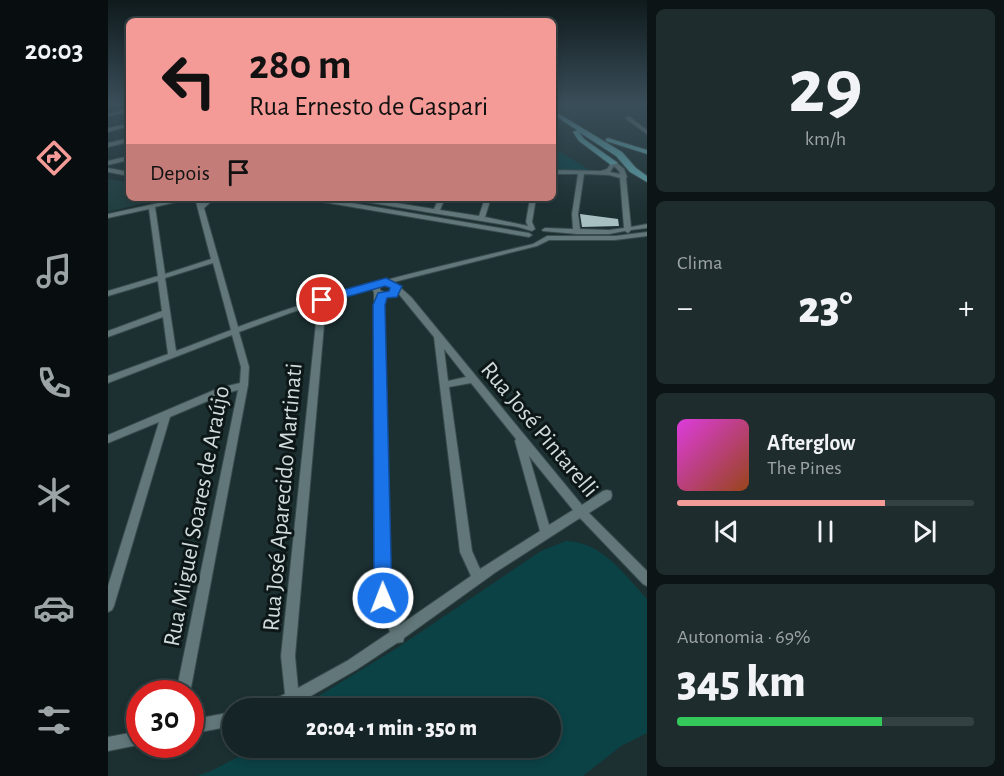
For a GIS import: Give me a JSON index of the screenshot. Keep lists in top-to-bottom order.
{
  "streets": {
    "street": ["Rua José Pintarelli", "Rua José Aparecido Martinati", "Rua Miguel Soares de Araújo"]
  },
  "page": {
    "tabs": "20:03",
    "tile": [
      ["29", "km/h"],
      "Clima",
      ["Autonomia · 69%", "345 km"]
    ],
    "turn": ["280 m", "Rua Ernesto de Gaspari"],
    "then": "Depois",
    "heat": ["−", "23°", "+"],
    "song": ["Afterglow", "The Pines"],
    "limit": "30",
    "trip": "20:04 · 1 min · 350 m"
  }
}
